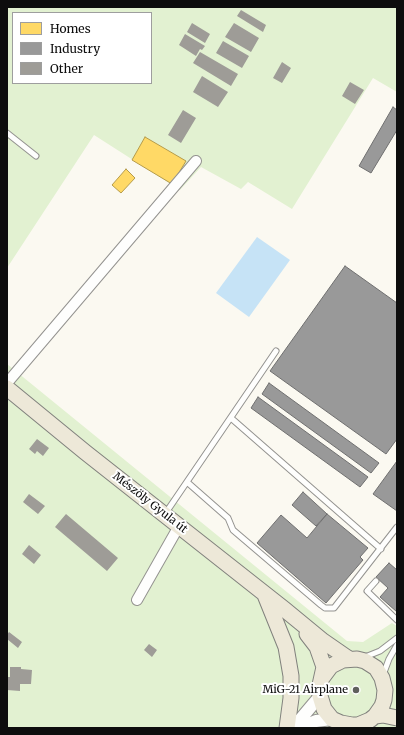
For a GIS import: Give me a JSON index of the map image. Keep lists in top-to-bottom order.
{
  "streets": {
    "main road": ["Mészöly Gyula út"]
  },
  "places": ["MiG-21 Airplane"],
  "legend": ["Homes", "Industry", "Other"]
}
